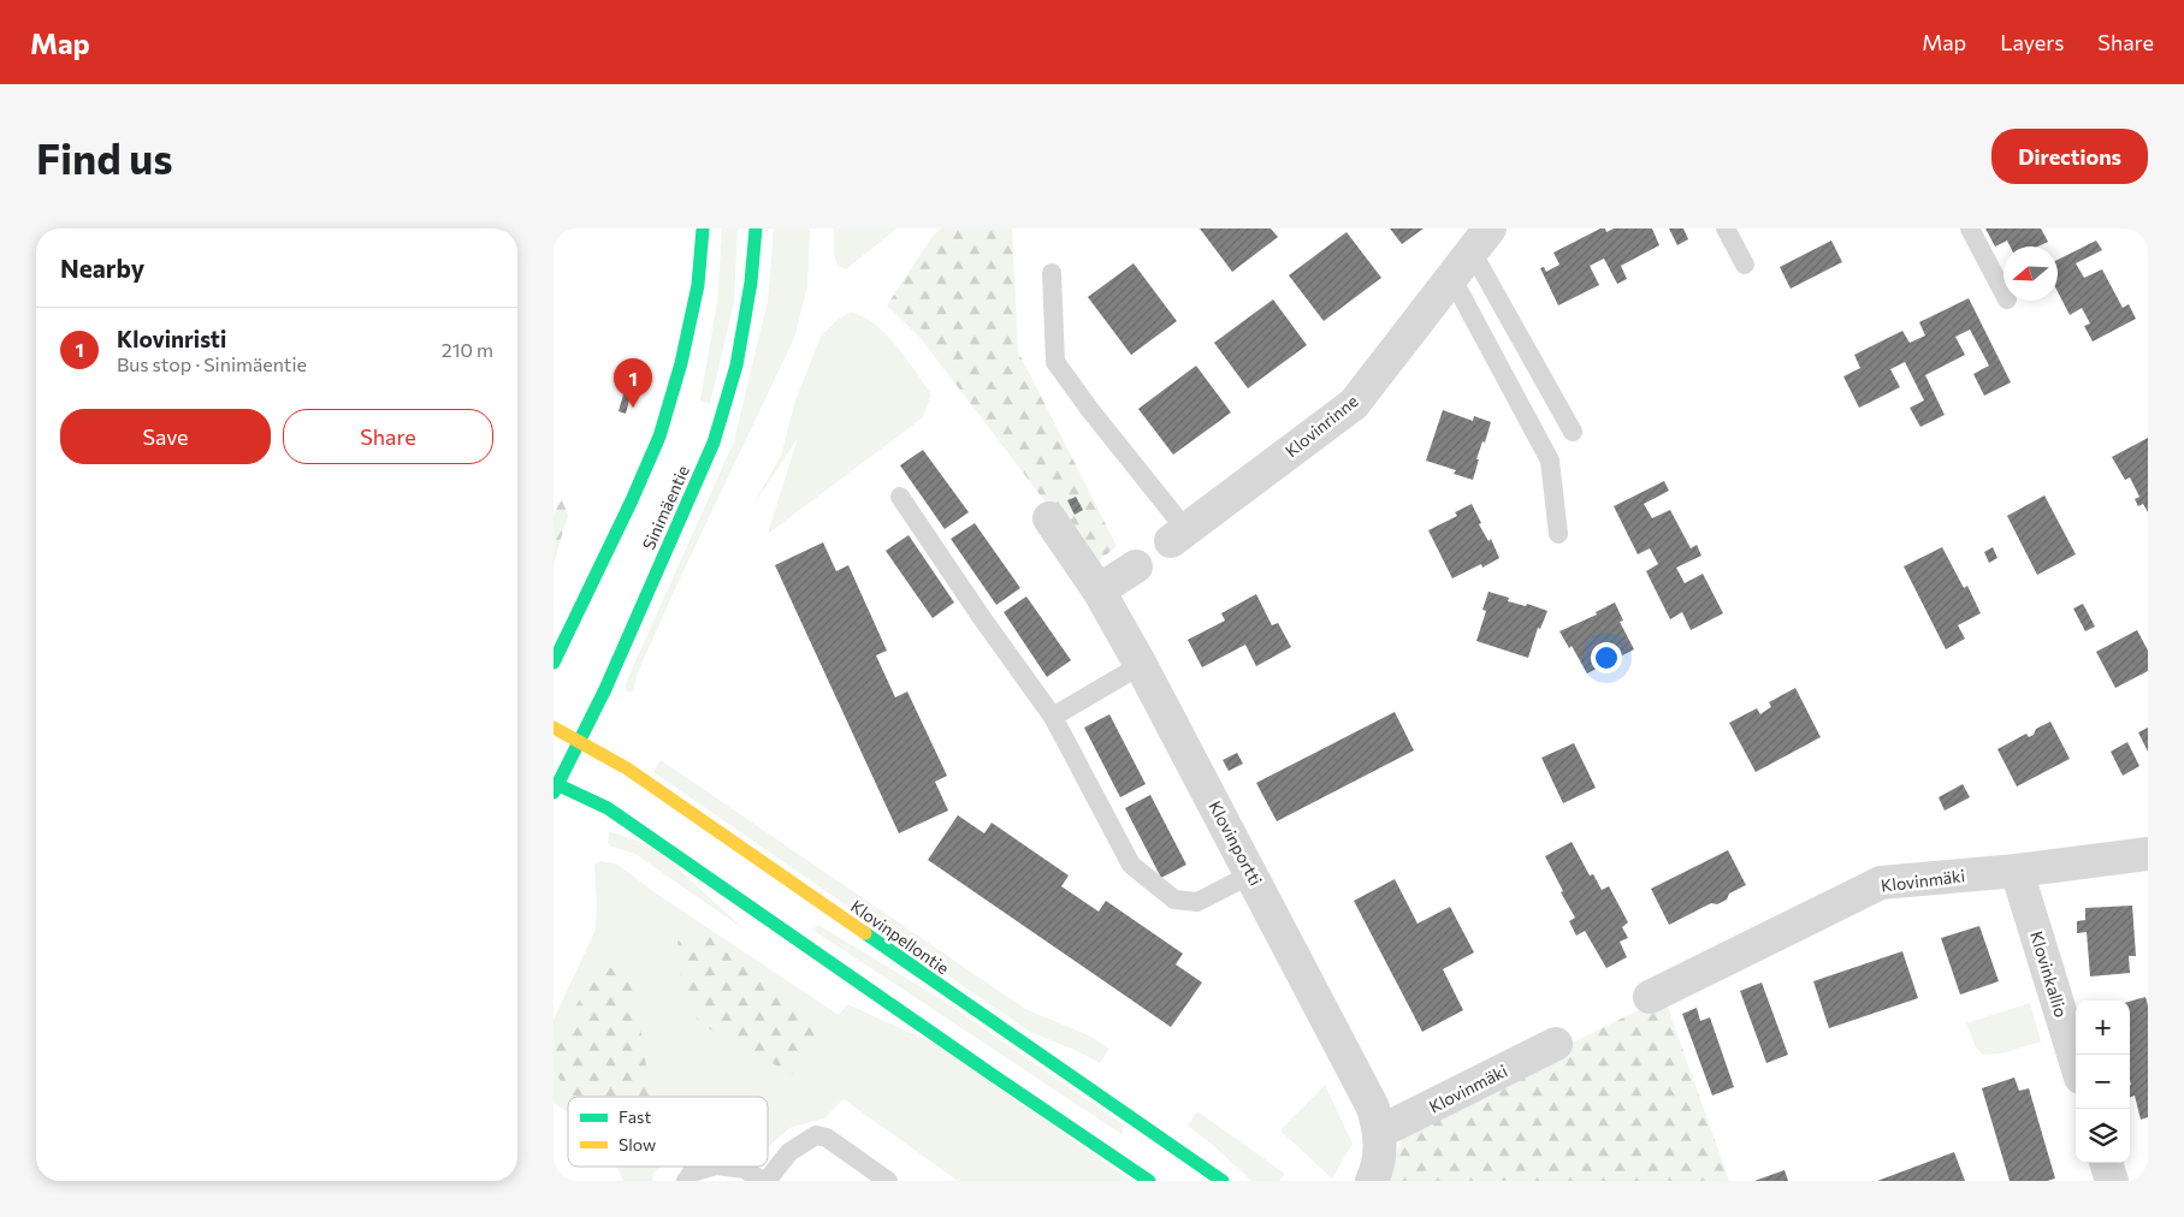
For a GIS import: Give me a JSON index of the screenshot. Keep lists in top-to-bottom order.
{
  "streets": {
    "main road": ["Sinimäentie", "Klovinpellontie"],
    "street": [
      "Klovinrinne",
      "Klovinportti",
      "Klovinmäki",
      "Klovinkallio"
    ]
  },
  "crossings": [
    ["Sinimäentie", "Klovinpellontie"],
    ["Klovinportti", "Klovinmäki"],
    ["Klovinmäki", "Klovinkallio"]
  ],
  "legend": ["Fast", "Slow"],
  "north": "left",
  "page": {
    "header": "Map",
    "nav": ["Map", "Layers", "Share"],
    "buttons": [
      "Directions",
      ["Save", "Share"]
    ],
    "title": "Find us",
    "heading": "Nearby",
    "list": [
      {
        "mark": "1",
        "name": "Klovinristi",
        "note": "Bus stop · Sinimäentie",
        "value": "210 m"
      }
    ],
    "pins": "1",
    "map_buttons": ["+", "−"]
  }
}
